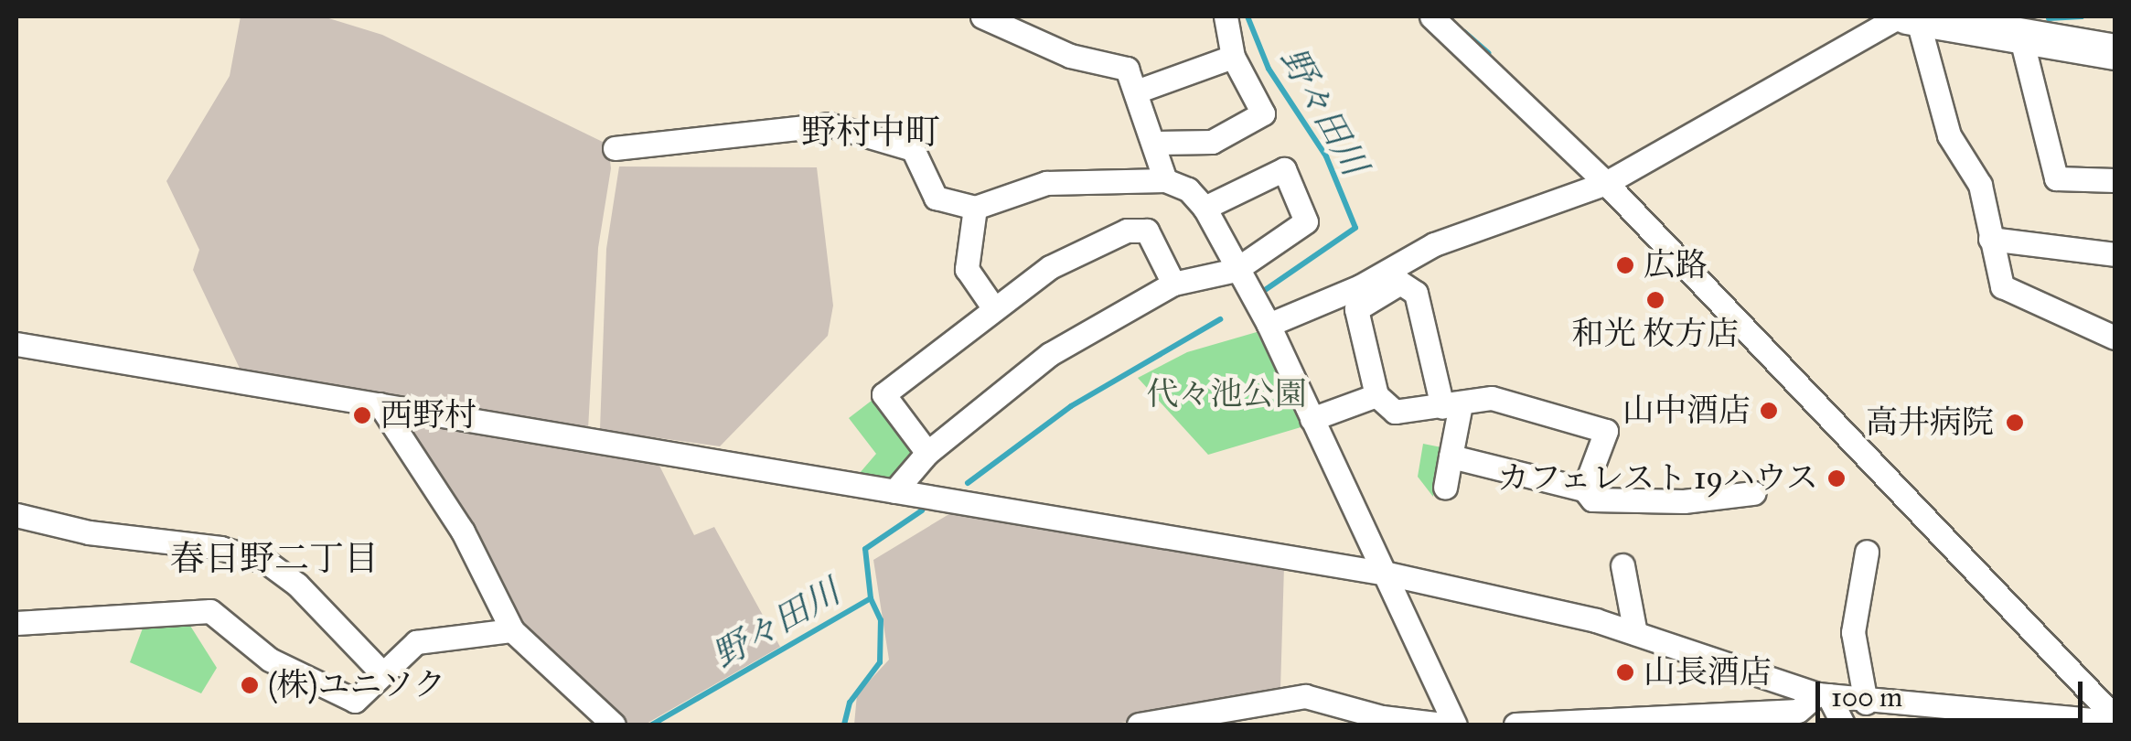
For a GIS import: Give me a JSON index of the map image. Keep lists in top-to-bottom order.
{
  "districts": ["野村中町", "春日野二丁目"],
  "water": ["野々田川"],
  "parks": ["代々池公園"],
  "places": [
    "広路",
    "和光 枚方店",
    "山中酒店",
    "西野村",
    "高井病院",
    "カフェレスト 19ハウス",
    "山長酒店",
    "(株)ユニソク"
  ],
  "scale_bar": "100 m"
}
